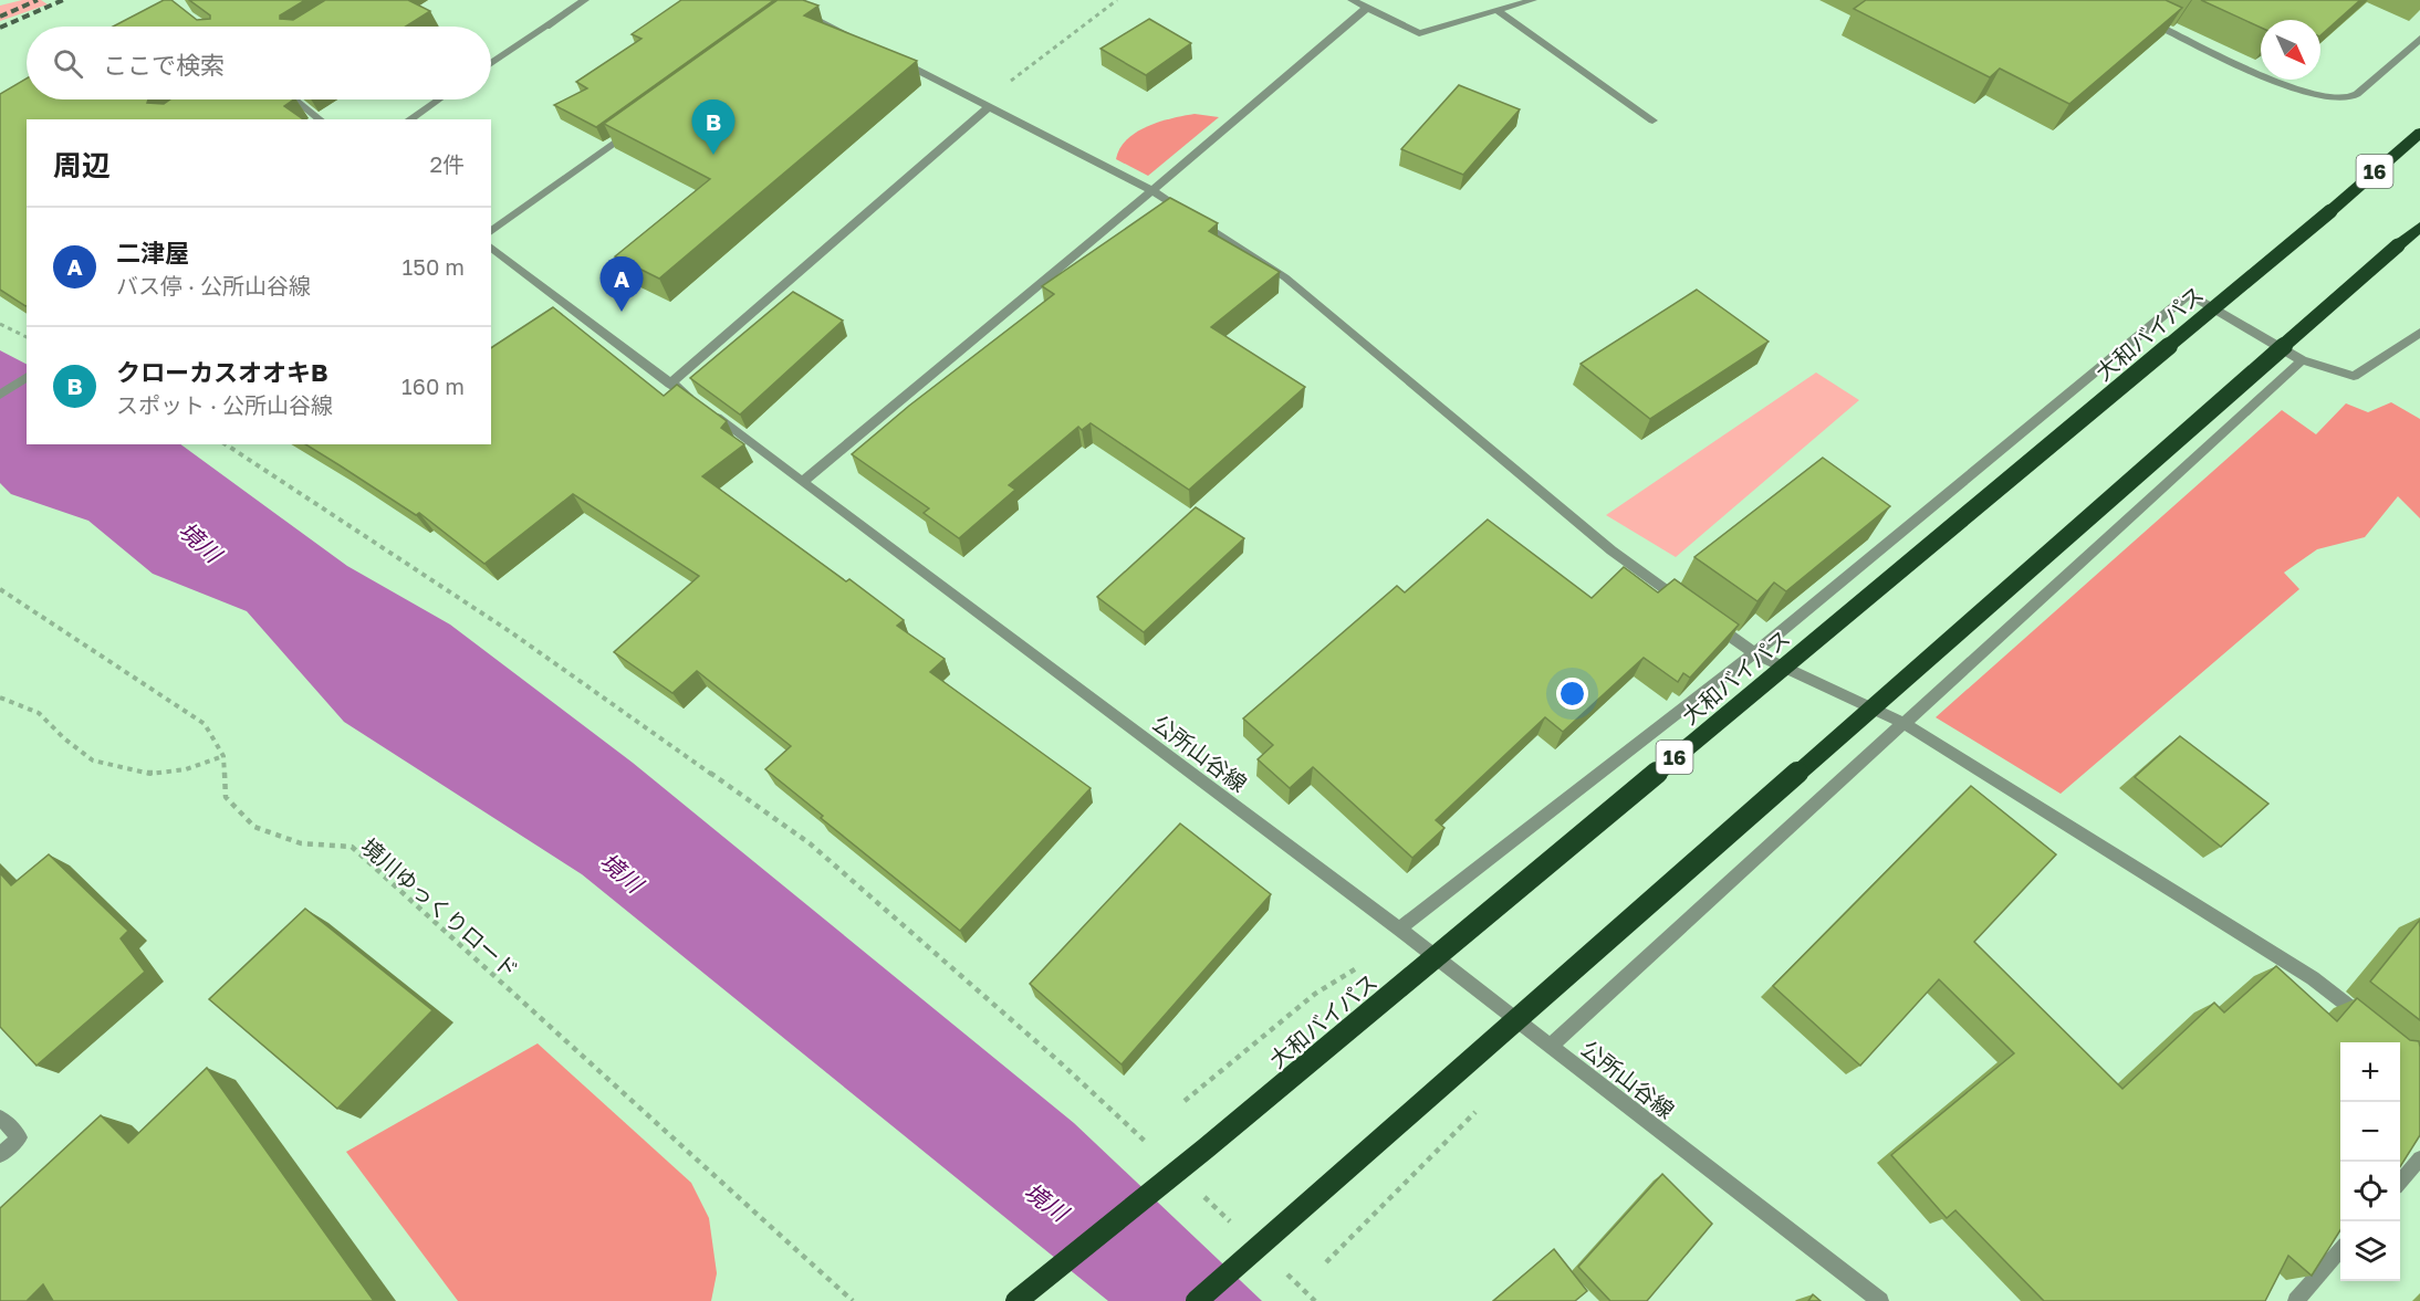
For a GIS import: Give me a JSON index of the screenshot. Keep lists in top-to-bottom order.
{
  "streets": {
    "highway": ["16", "大和バイパス"],
    "street": ["公所山谷線"],
    "path": ["境川ゆっくりロード"]
  },
  "crossings": [
    ["16", "大和バイパス"]
  ],
  "water": ["境川"],
  "north": "bottom right",
  "page": {
    "search": "ここで検索",
    "pins": ["B", "A"],
    "heading": ["周辺", "2件"],
    "list": [
      {
        "mark": "A",
        "name": "二津屋",
        "note": "バス停 · 公所山谷線",
        "value": "150 m"
      },
      {
        "mark": "B",
        "name": "クローカスオオキB",
        "note": "スポット · 公所山谷線",
        "value": "160 m"
      }
    ],
    "map_buttons": ["+", "−"]
  }
}
